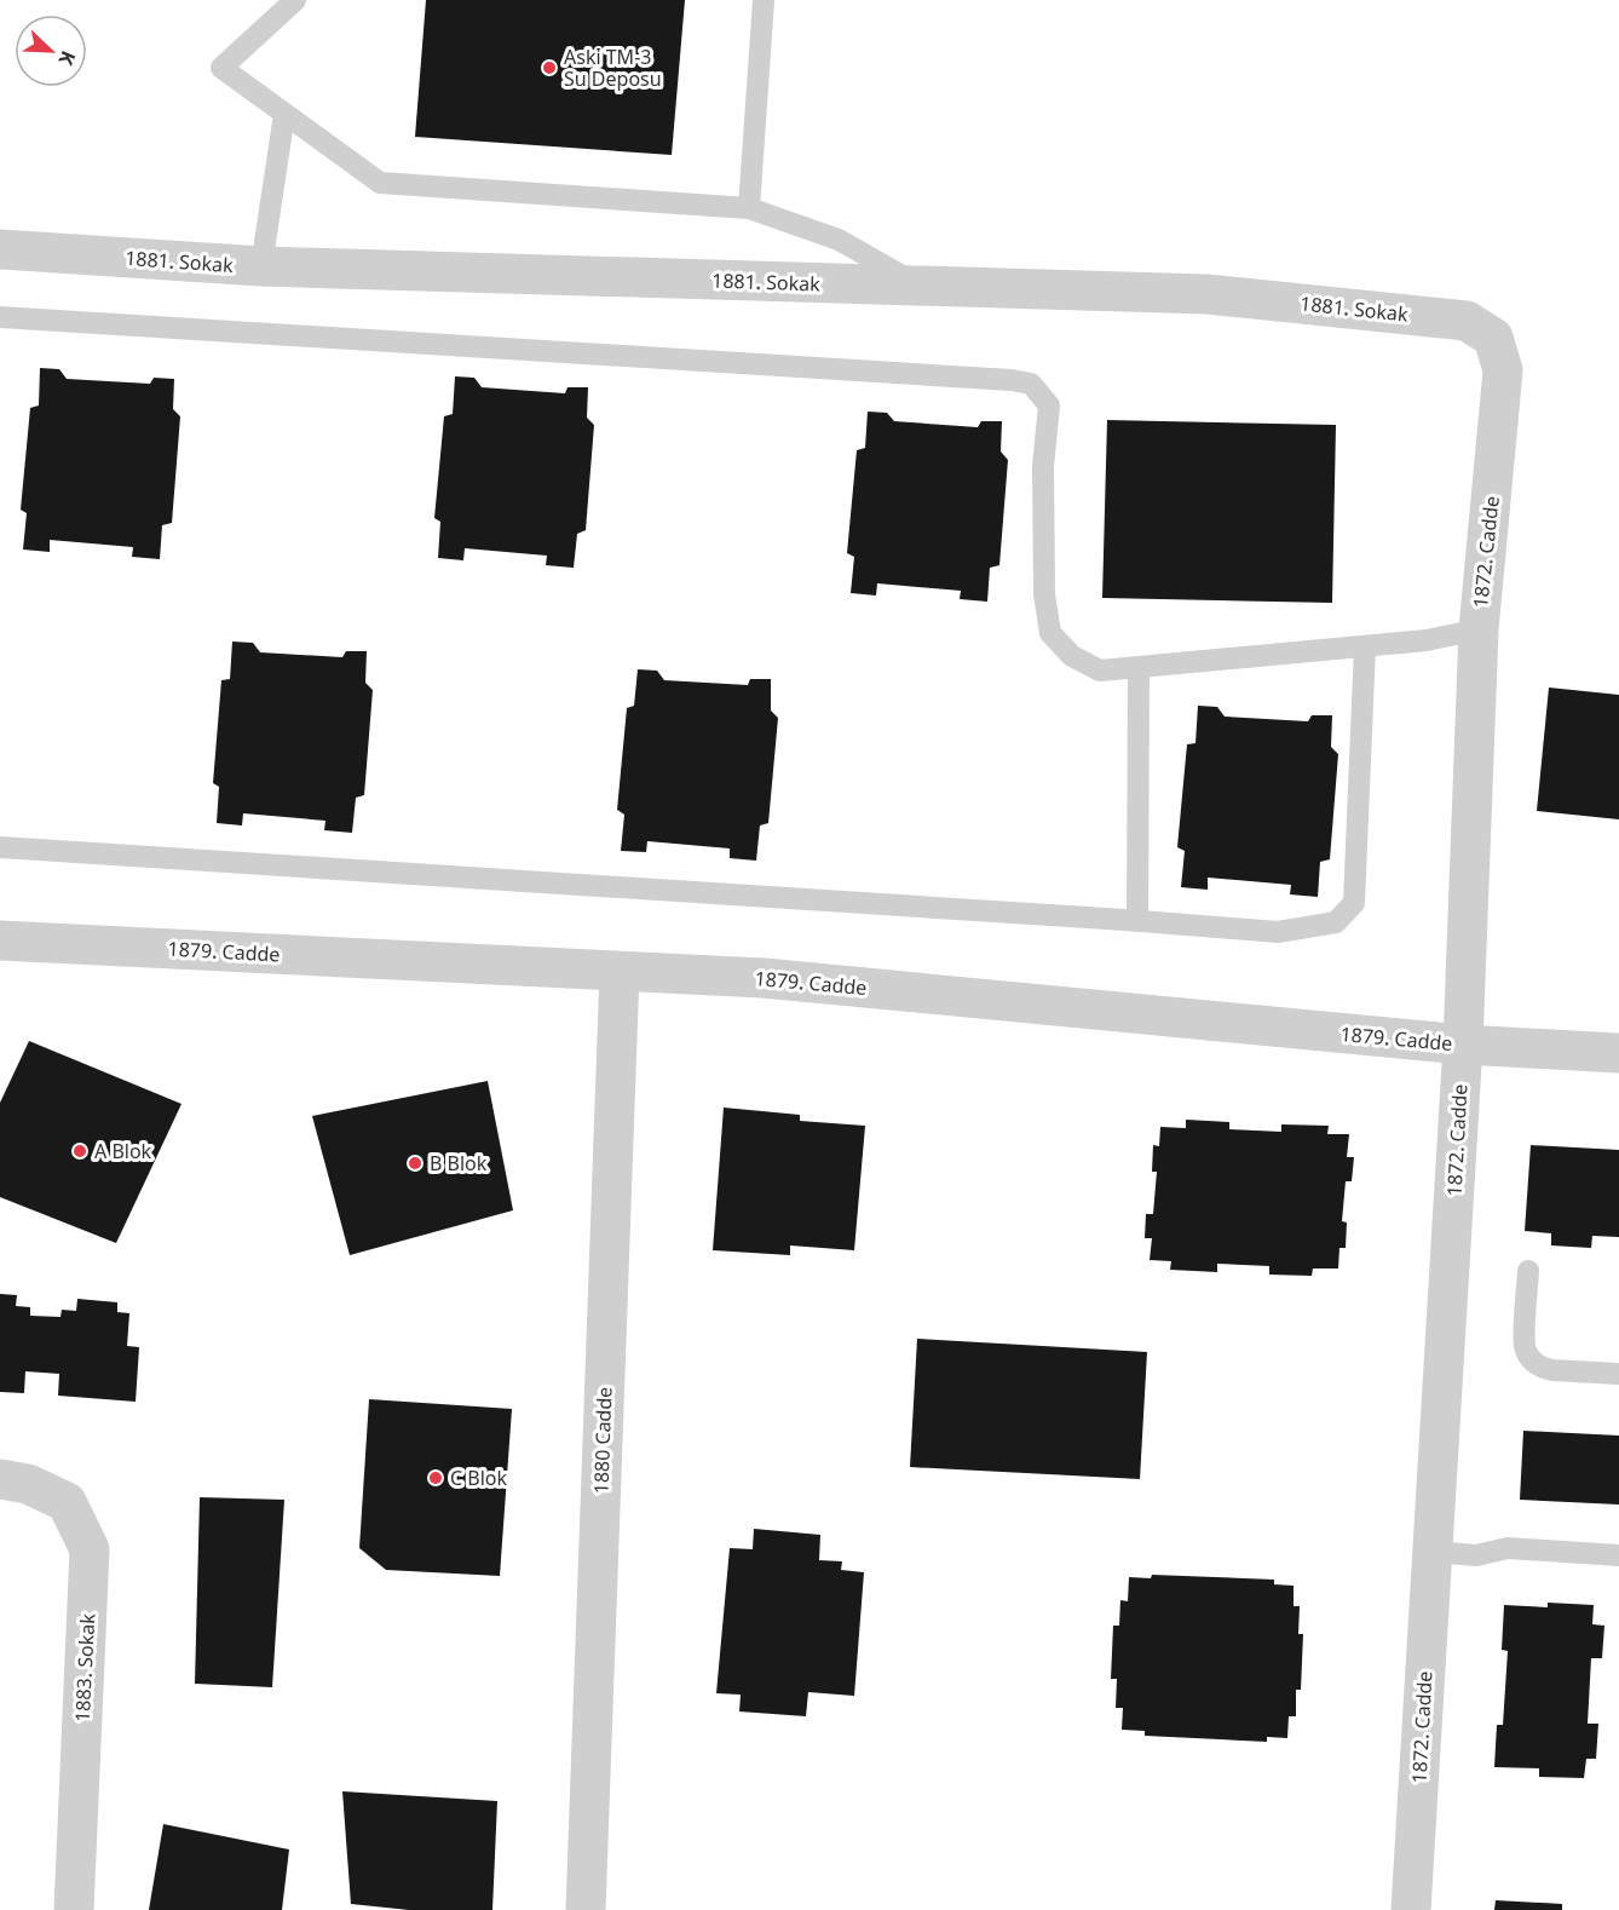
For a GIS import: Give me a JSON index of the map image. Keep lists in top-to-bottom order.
{
  "streets": {
    "street": [
      "1881. Sokak",
      "1872. Cadde",
      "1879. Cadde",
      "1880 Cadde",
      "1883. Sokak"
    ]
  },
  "crossings": [
    ["1881. Sokak", "1872. Cadde"],
    ["1872. Cadde", "1879. Cadde"],
    ["1879. Cadde", "1880 Cadde"]
  ],
  "places": [
    "Aski TM-3 Su Deposu",
    "A Blok",
    "B Blok",
    "C Blok"
  ],
  "north": "bottom right"
}
